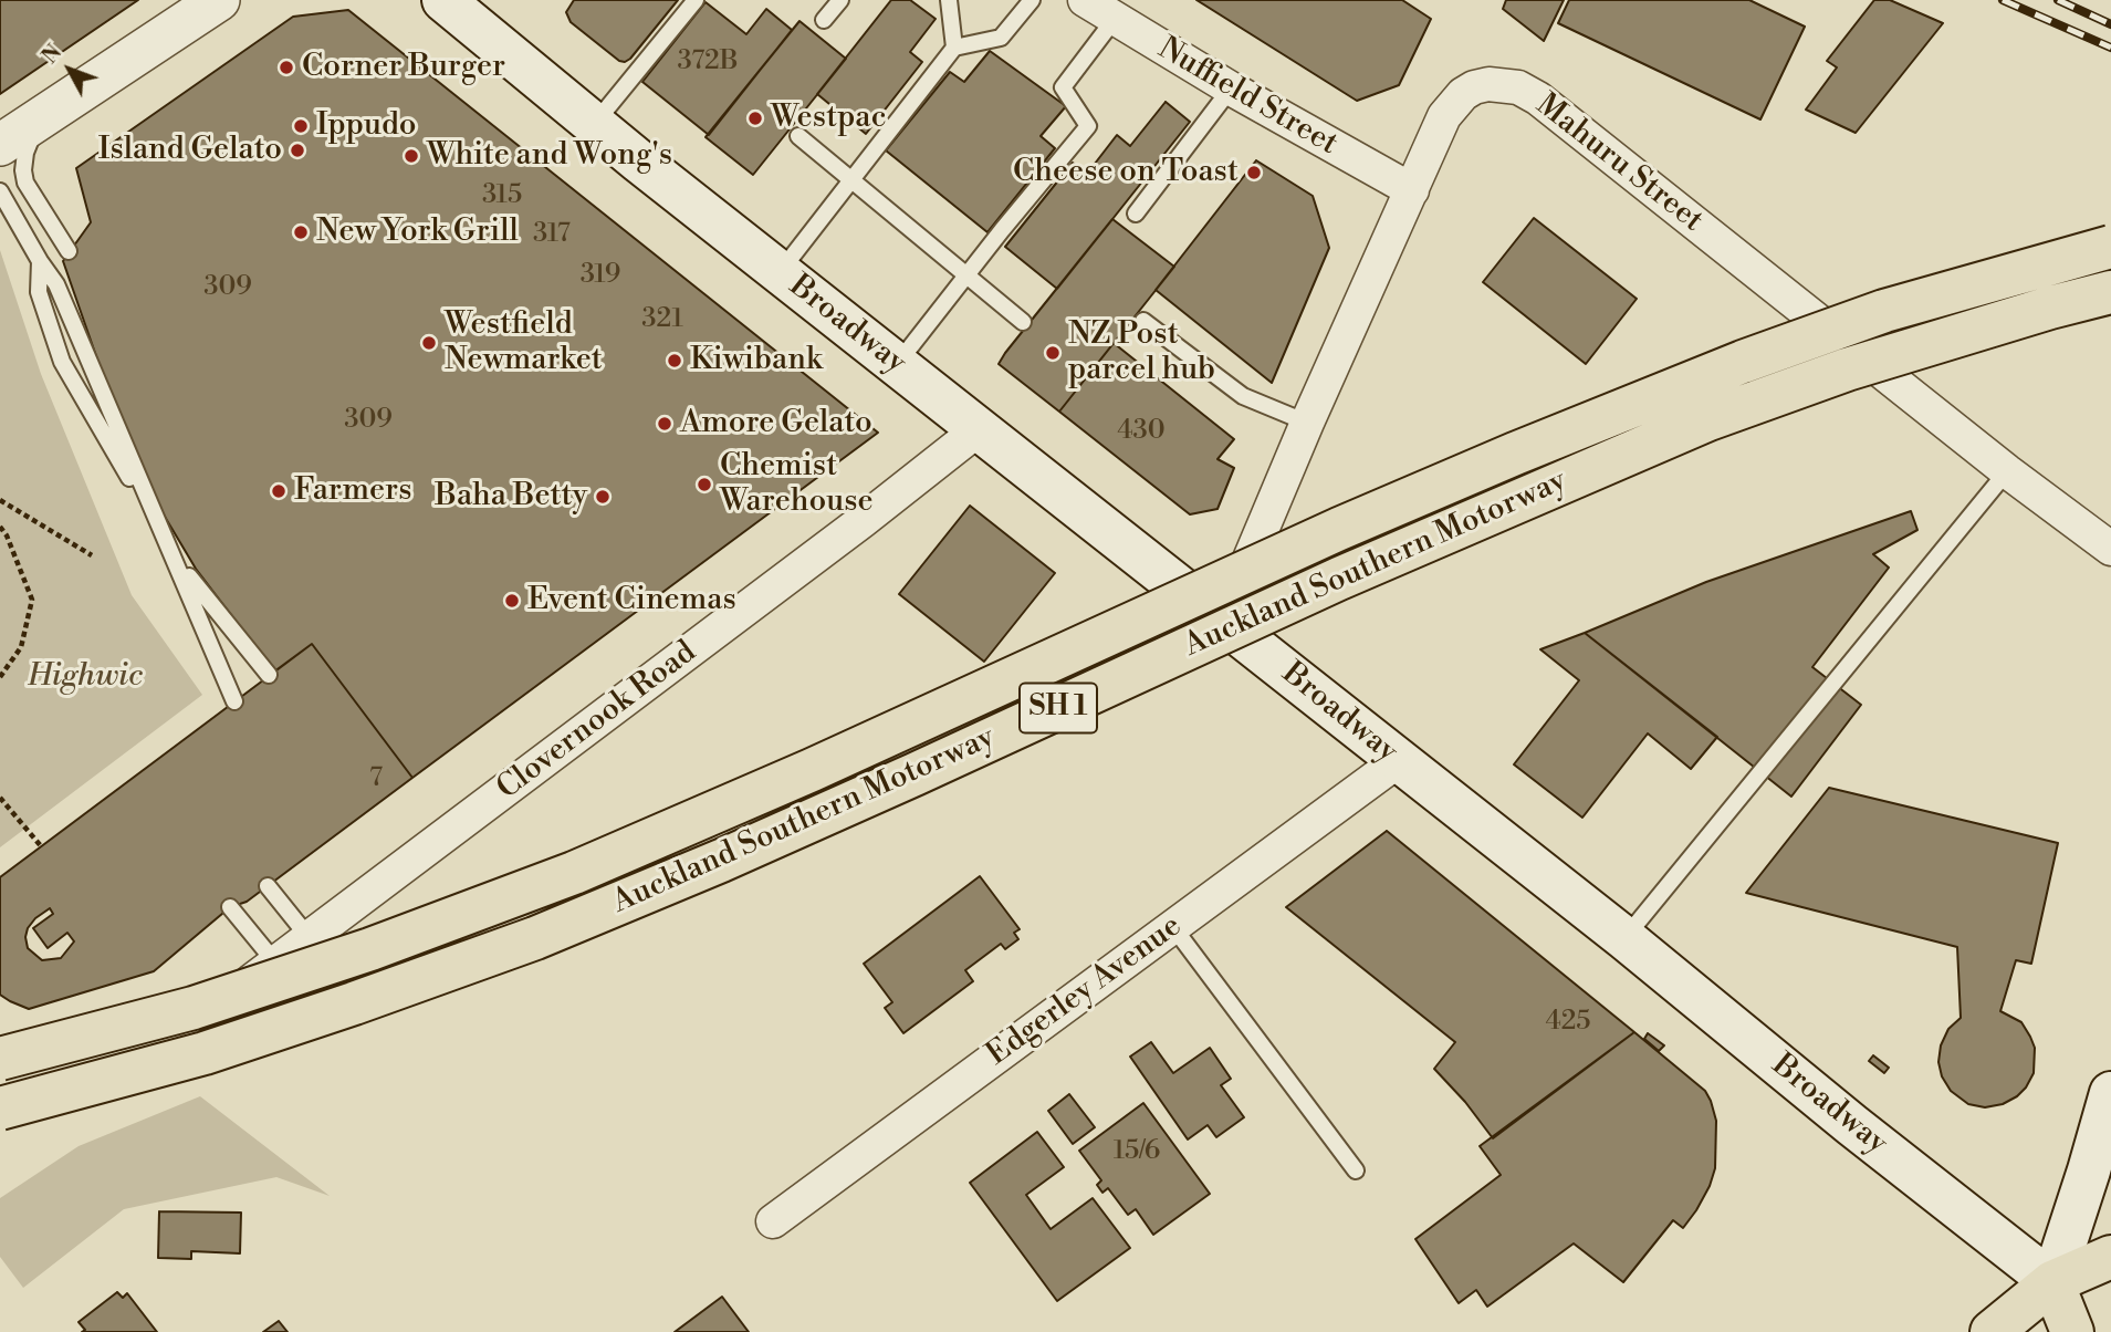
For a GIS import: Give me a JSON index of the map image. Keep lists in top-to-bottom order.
{
  "streets": {
    "main road": ["Broadway", "Auckland Southern Motorway", "SH 1"],
    "street": [
      "Nuffield Street",
      "Mahuru Street",
      "Clovernook Road",
      "Edgerley Avenue"
    ]
  },
  "crossings": [
    ["Nuffield Street", "Mahuru Street"],
    ["Mahuru Street", "Broadway"],
    ["Broadway", "Clovernook Road"],
    ["Broadway", "Edgerley Avenue"]
  ],
  "parks": ["Highwic"],
  "places": [
    "Corner Burger",
    "Westpac",
    "Ippudo",
    "Island Gelato",
    "White and Wong's",
    "Cheese on Toast",
    "New York Grill",
    "Westfield Newmarket",
    "NZ Post parcel hub",
    "Kiwibank",
    "Amore Gelato",
    "Chemist Warehouse",
    "Farmers",
    "Baha Betty",
    "Event Cinemas"
  ],
  "house_numbers": [
    "372B",
    "315",
    "317",
    "319",
    "309",
    "321",
    "309",
    "430",
    "7",
    "425",
    "15/6"
  ],
  "north": "top left"
}
